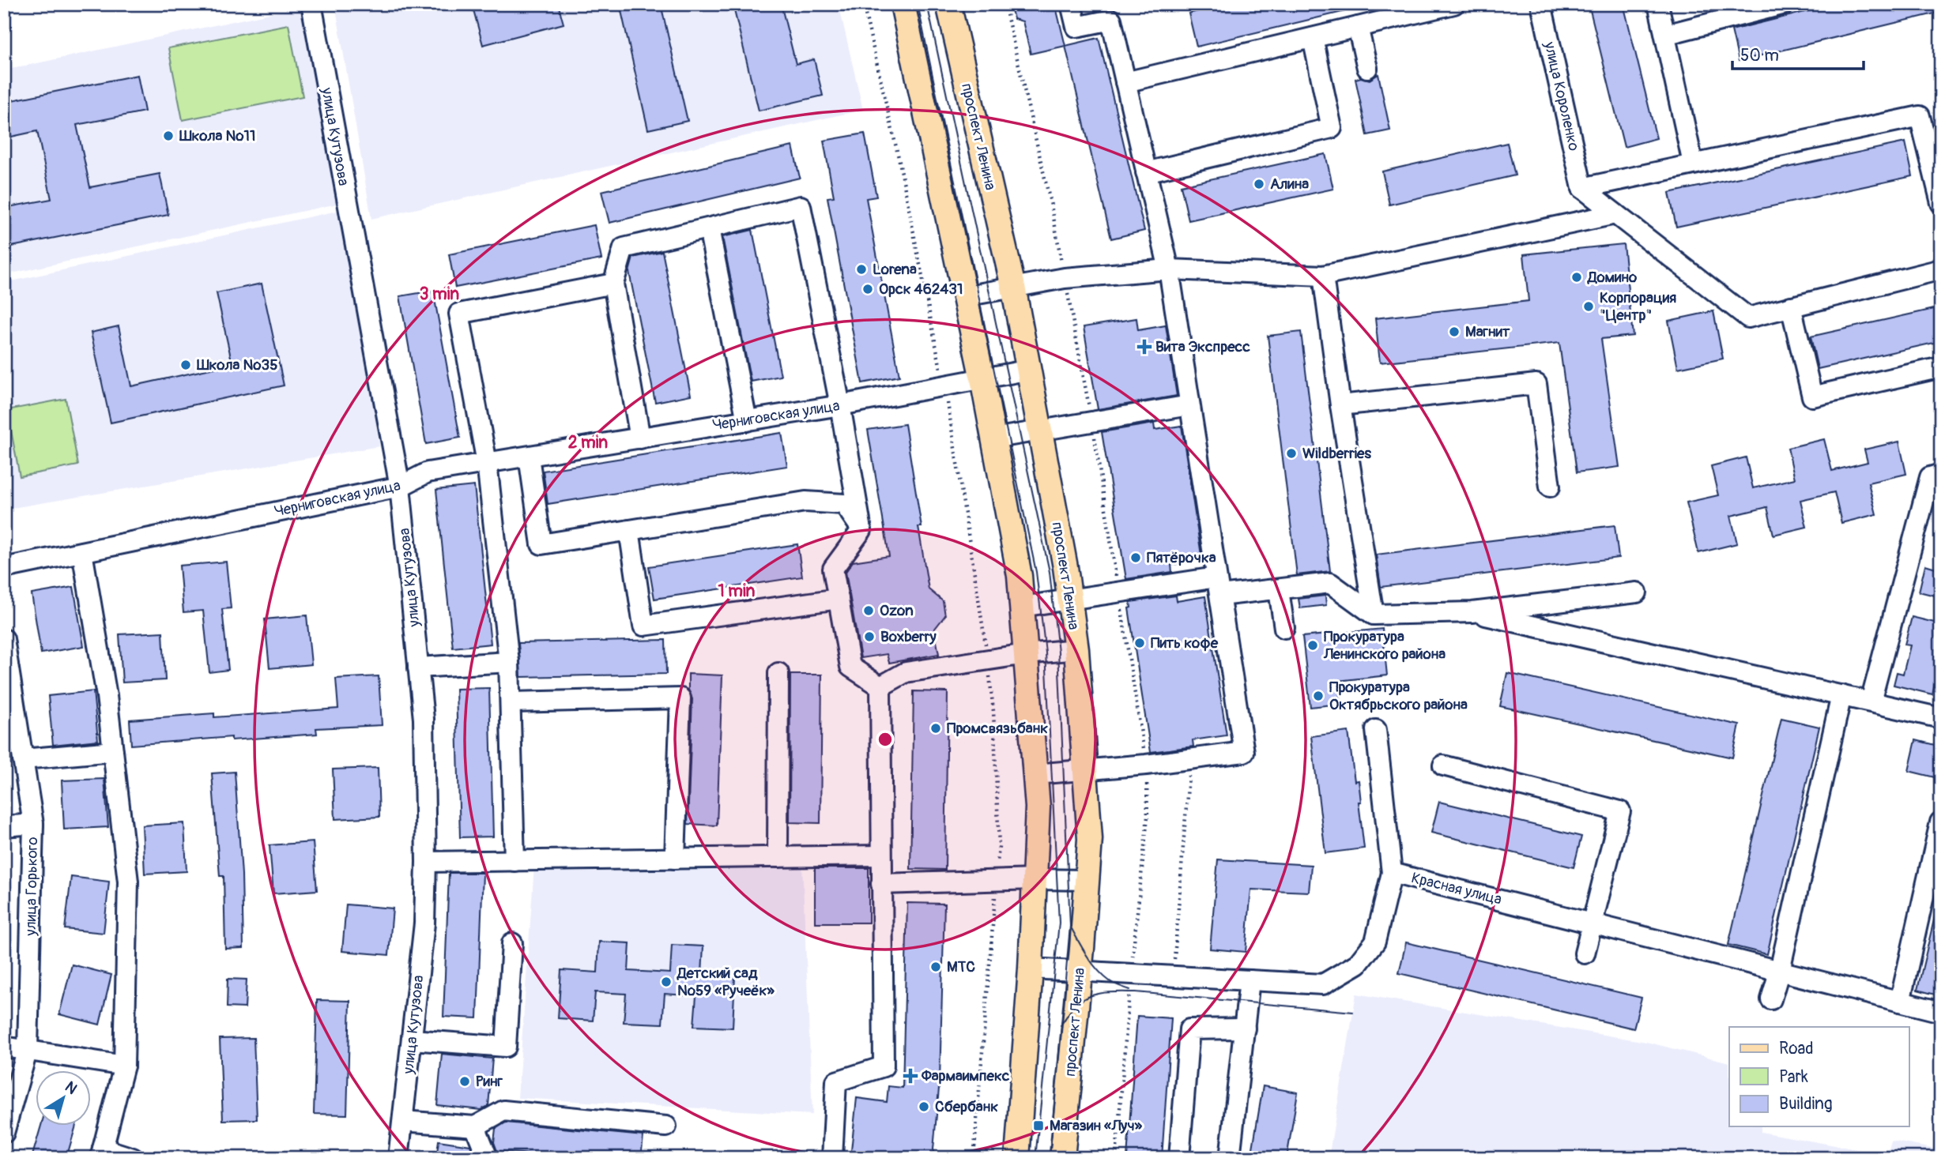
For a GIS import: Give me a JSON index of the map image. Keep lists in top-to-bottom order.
{
  "streets": {
    "main road": ["проспект Ленина"],
    "street": [
      "улица Короленко",
      "улица Кутузова",
      "Черниговская улица",
      "улица Горького",
      "Красная улица"
    ]
  },
  "crossings": [
    ["улица Кутузова", "Черниговская улица"],
    ["проспект Ленина", "Черниговская улица"],
    ["проспект Ленина", "Красная улица"]
  ],
  "places": {
    "other": [
      "Школа №11",
      "Алина",
      "Lorena",
      "Домино",
      "Орск 462431",
      "Корпорация \"Центр\"",
      "Магнит",
      "Школа №35",
      "Wildberries",
      "Пятёрочка",
      "Ozon",
      "Boxberry",
      "Пить кофе",
      "Прокуратура Ленинского района",
      "Прокуратура Октябрьского района",
      "Промсвязьбанк",
      "МТС",
      "Детский сад №59 «Ручеёк»",
      "Ринг",
      "Сбербанк"
    ],
    "health": ["Вита Экспресс", "Фармаимпекс"],
    "transit": ["Магазин «Луч»"]
  },
  "legend": ["Road", "Park", "Building"],
  "scale_bar": "50 m",
  "north": "top right",
  "rings": ["3 min", "2 min", "1 min"]
}
